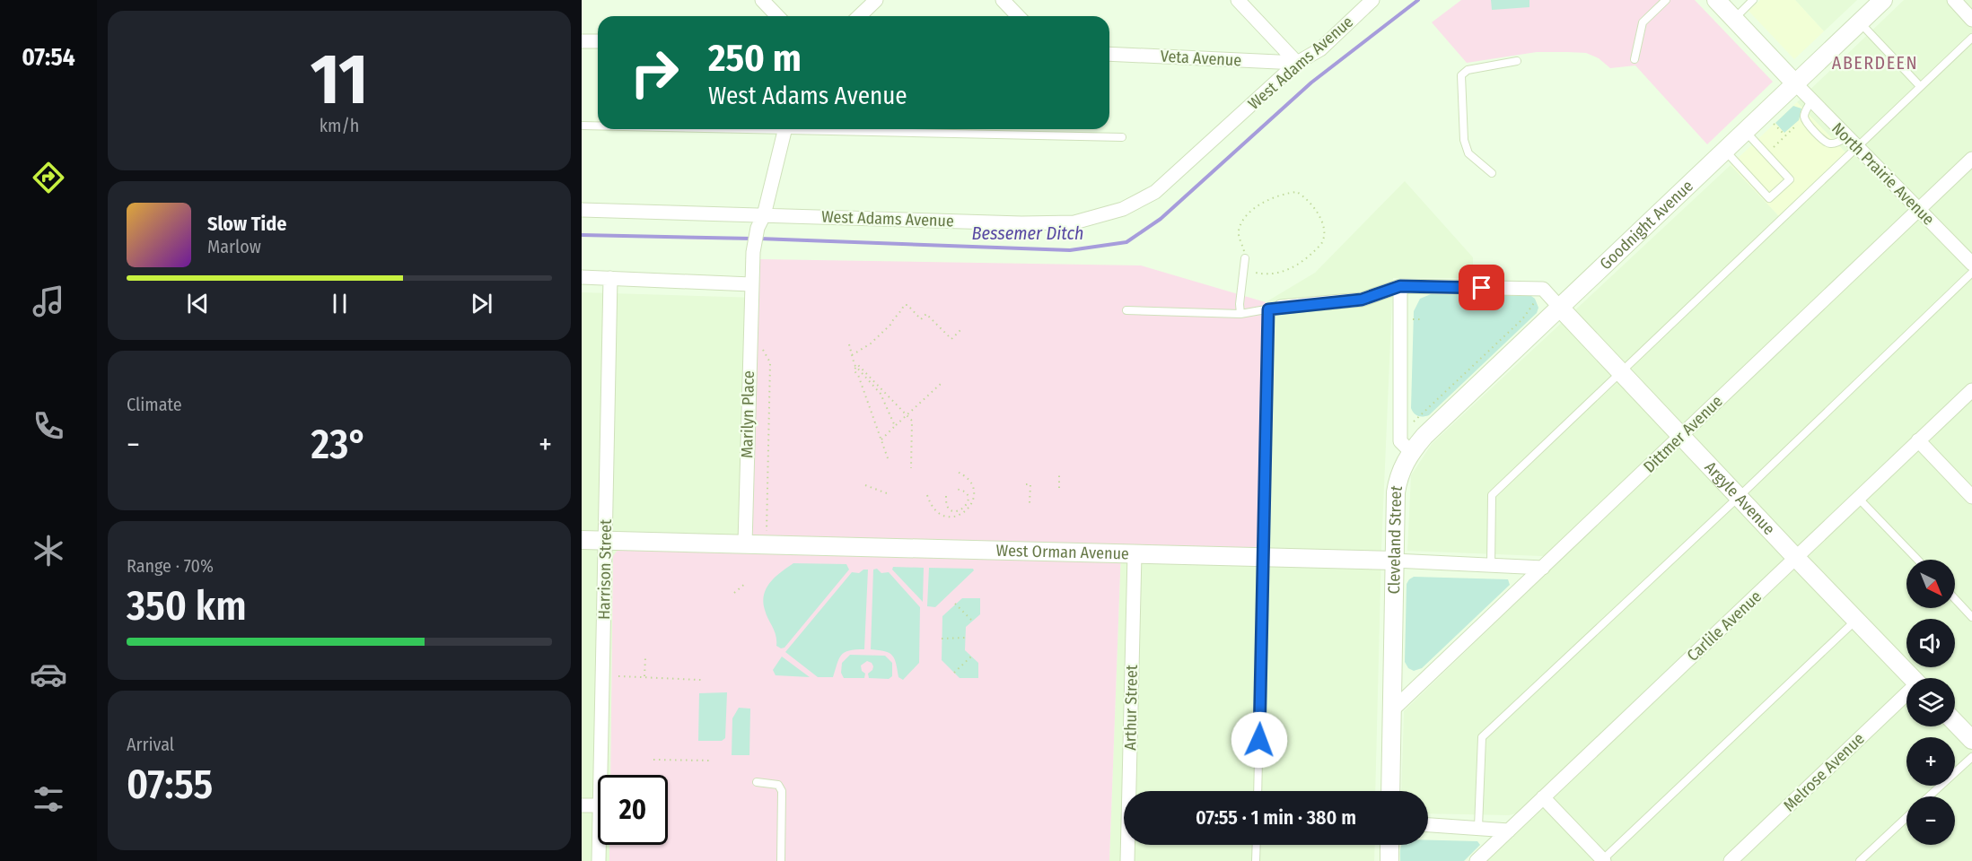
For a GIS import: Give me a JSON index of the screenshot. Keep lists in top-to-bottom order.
{
  "streets": {
    "street": [
      "Veta Avenue",
      "West Adams Avenue",
      "North Prairie Avenue",
      "Goodnight Avenue",
      "Marilyn Place",
      "Dittmer Avenue",
      "Argyle Avenue",
      "Cleveland Street",
      "West Orman Avenue",
      "Harrison Street",
      "Carlile Avenue",
      "Arthur Street",
      "Melrose Avenue"
    ]
  },
  "crossings": [
    ["Veta Avenue", "West Adams Avenue"],
    ["West Adams Avenue", "Marilyn Place"],
    ["North Prairie Avenue", "Goodnight Avenue"],
    ["North Prairie Avenue", "Dittmer Avenue"],
    ["Goodnight Avenue", "Argyle Avenue"],
    ["Goodnight Avenue", "Cleveland Street"],
    ["Marilyn Place", "West Orman Avenue"],
    ["Dittmer Avenue", "Argyle Avenue"],
    ["Dittmer Avenue", "Cleveland Street"],
    ["Dittmer Avenue", "West Orman Avenue"],
    ["Argyle Avenue", "Carlile Avenue"],
    ["Cleveland Street", "West Orman Avenue"],
    ["West Orman Avenue", "Harrison Street"],
    ["West Orman Avenue", "Arthur Street"]
  ],
  "districts": ["ABERDEEN"],
  "water": ["Bessemer Ditch"],
  "north": "bottom right",
  "page": {
    "tabs": "07:54",
    "tile": [
      ["11", "km/h"],
      "Climate",
      ["Range · 70%", "350 km"],
      ["Arrival", "07:55"]
    ],
    "turn": ["250 m", "West Adams Avenue"],
    "song": ["Slow Tide", "Marlow"],
    "heat": ["−", "23°", "+"],
    "map_buttons": ["+", "−"],
    "limit": "20",
    "trip": "07:55 · 1 min · 380 m"
  }
}
